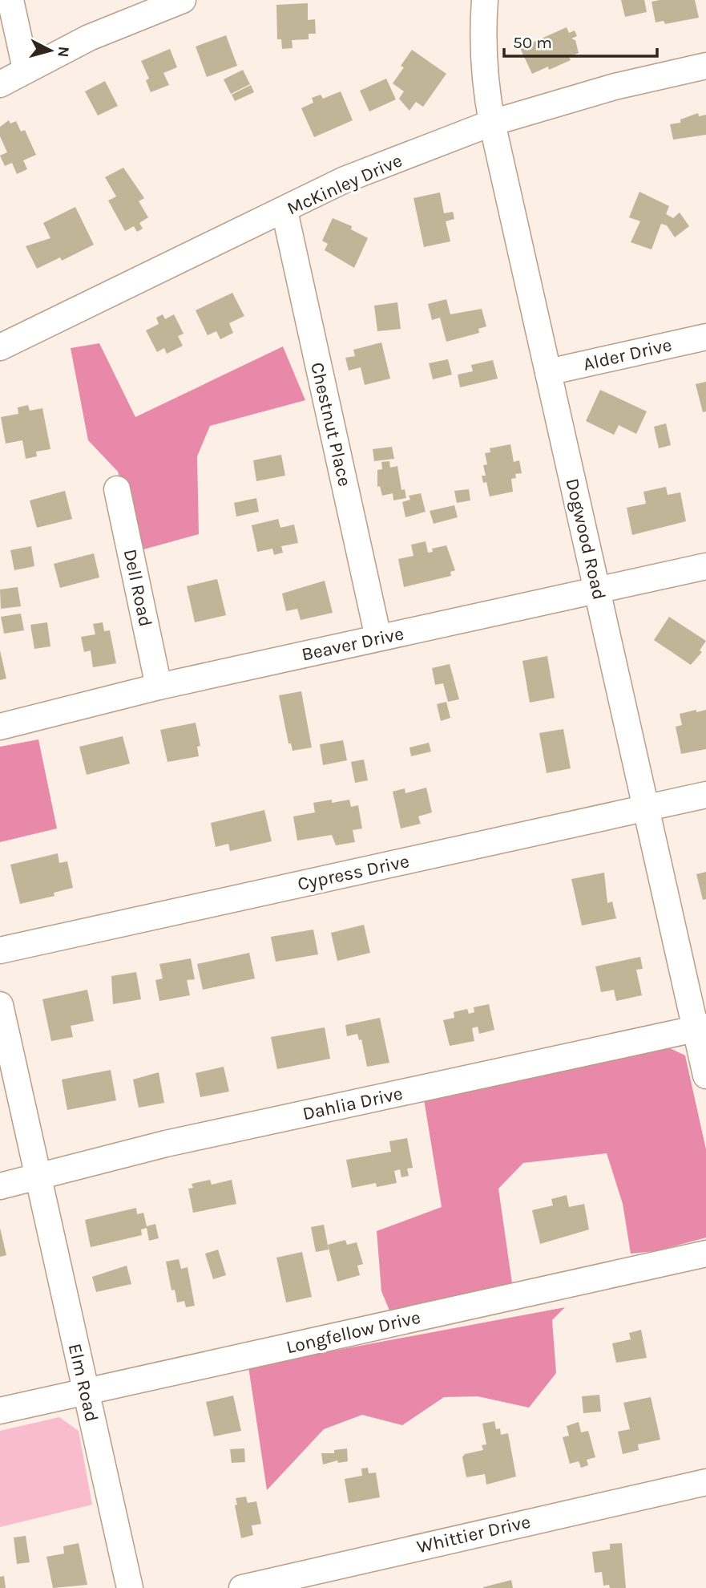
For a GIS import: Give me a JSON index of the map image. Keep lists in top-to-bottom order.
{
  "streets": {
    "street": [
      "McKinley Drive",
      "Alder Drive",
      "Chestnut Place",
      "Dogwood Road",
      "Dell Road",
      "Beaver Drive",
      "Cypress Drive",
      "Dahlia Drive",
      "Longfellow Drive",
      "Elm Road",
      "Whittier Drive"
    ]
  },
  "crossings": [
    ["McKinley Drive", "Chestnut Place"],
    ["McKinley Drive", "Dogwood Road"],
    ["Alder Drive", "Dogwood Road"],
    ["Chestnut Place", "Beaver Drive"],
    ["Dogwood Road", "Beaver Drive"],
    ["Dogwood Road", "Cypress Drive"],
    ["Dogwood Road", "Dahlia Drive"],
    ["Dell Road", "Beaver Drive"],
    ["Dahlia Drive", "Elm Road"],
    ["Longfellow Drive", "Elm Road"]
  ],
  "scale_bar": "50 m",
  "north": "right"
}
